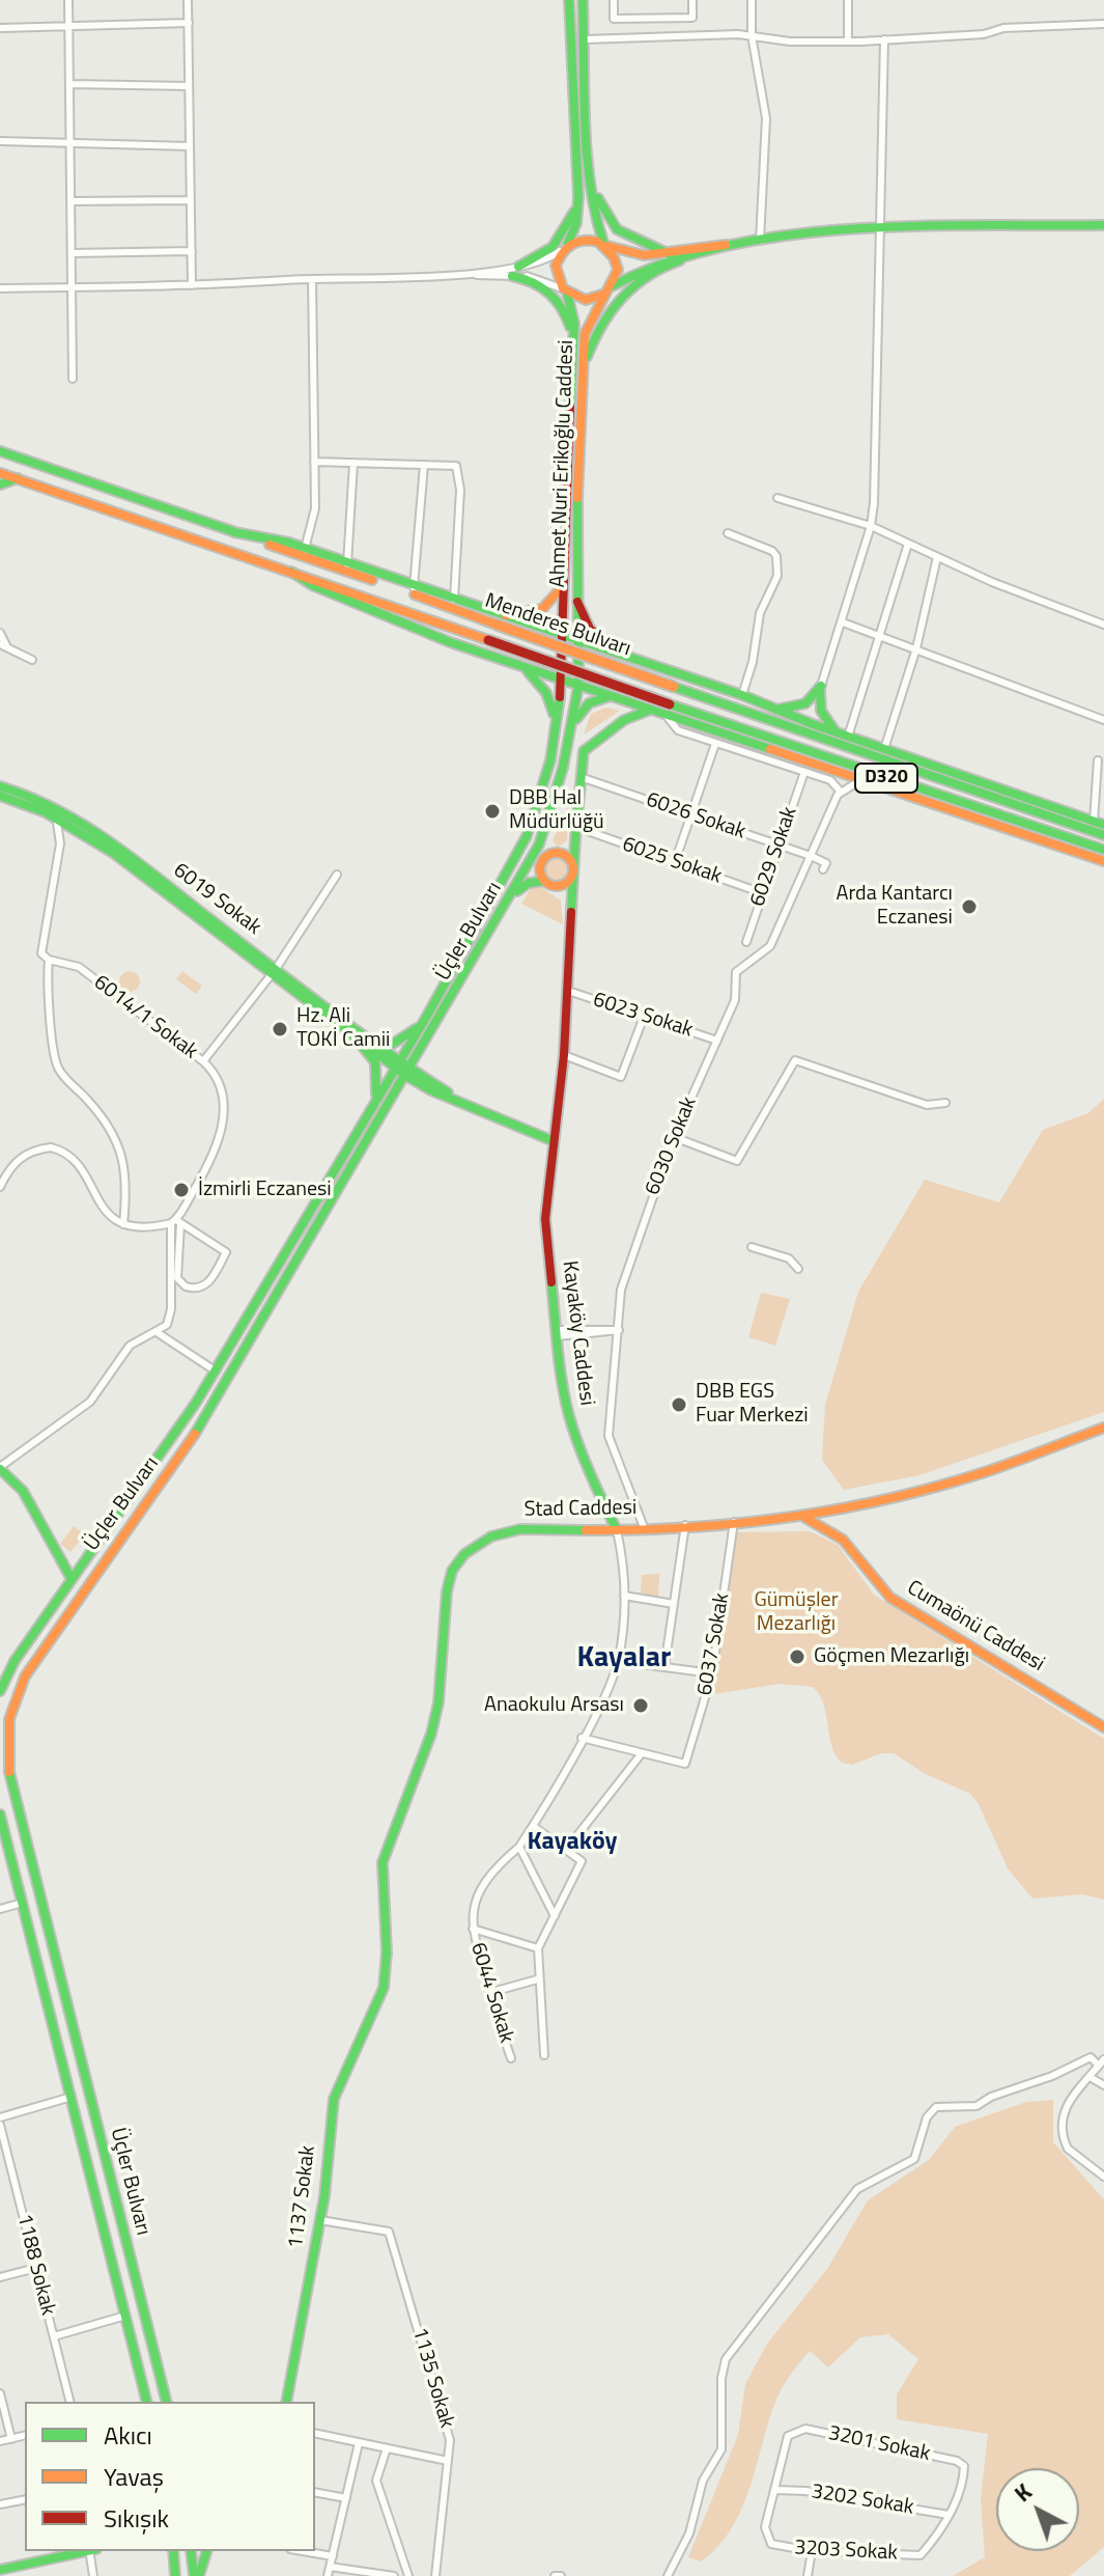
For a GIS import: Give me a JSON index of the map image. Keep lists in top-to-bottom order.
{
  "streets": {
    "main road": [
      "Ahmet Nuri Erikoğlu Caddesi",
      "Menderes Bulvarı",
      "D320",
      "6019 Sokak",
      "Üçler Bulvarı",
      "Kayaköy Caddesi",
      "Stad Caddesi",
      "Cumaönü Caddesi",
      "1137 Sokak"
    ],
    "street": [
      "6026 Sokak",
      "6029 Sokak",
      "6025 Sokak",
      "6023 Sokak",
      "6014/1 Sokak",
      "6030 Sokak",
      "6037 Sokak",
      "6044 Sokak",
      "1188 Sokak",
      "1135 Sokak",
      "3201 Sokak",
      "3202 Sokak",
      "3203 Sokak"
    ]
  },
  "crossings": [
    ["Ahmet Nuri Erikoğlu Caddesi", "Üçler Bulvarı"],
    ["6026 Sokak", "6029 Sokak"],
    ["6026 Sokak", "6030 Sokak"],
    ["6029 Sokak", "6025 Sokak"],
    ["6019 Sokak", "Üçler Bulvarı"],
    ["6019 Sokak", "Kayaköy Caddesi"],
    ["6023 Sokak", "6030 Sokak"],
    ["6023 Sokak", "Kayaköy Caddesi"],
    ["6030 Sokak", "Stad Caddesi"],
    ["Kayaköy Caddesi", "Stad Caddesi"],
    ["Kayaköy Caddesi", "6044 Sokak"],
    ["Stad Caddesi", "Cumaönü Caddesi"],
    ["Stad Caddesi", "6037 Sokak"],
    ["Stad Caddesi", "1137 Sokak"],
    ["1137 Sokak", "1135 Sokak"],
    ["3201 Sokak", "3202 Sokak"],
    ["3201 Sokak", "3203 Sokak"],
    ["3202 Sokak", "3203 Sokak"]
  ],
  "districts": ["Kayalar", "Kayaköy"],
  "parks": ["Gümüşler Mezarlığı"],
  "places": [
    "DBB Hal Müdürlüğü",
    "Arda Kantarcı Eczanesi",
    "Hz. Ali TOKİ Camii",
    "İzmirli Eczanesi",
    "DBB EGS Fuar Merkezi",
    "Göçmen Mezarlığı",
    "Anaokulu Arsası"
  ],
  "legend": ["Akıcı", "Yavaş", "Sıkışık"],
  "north": "top left"
}
